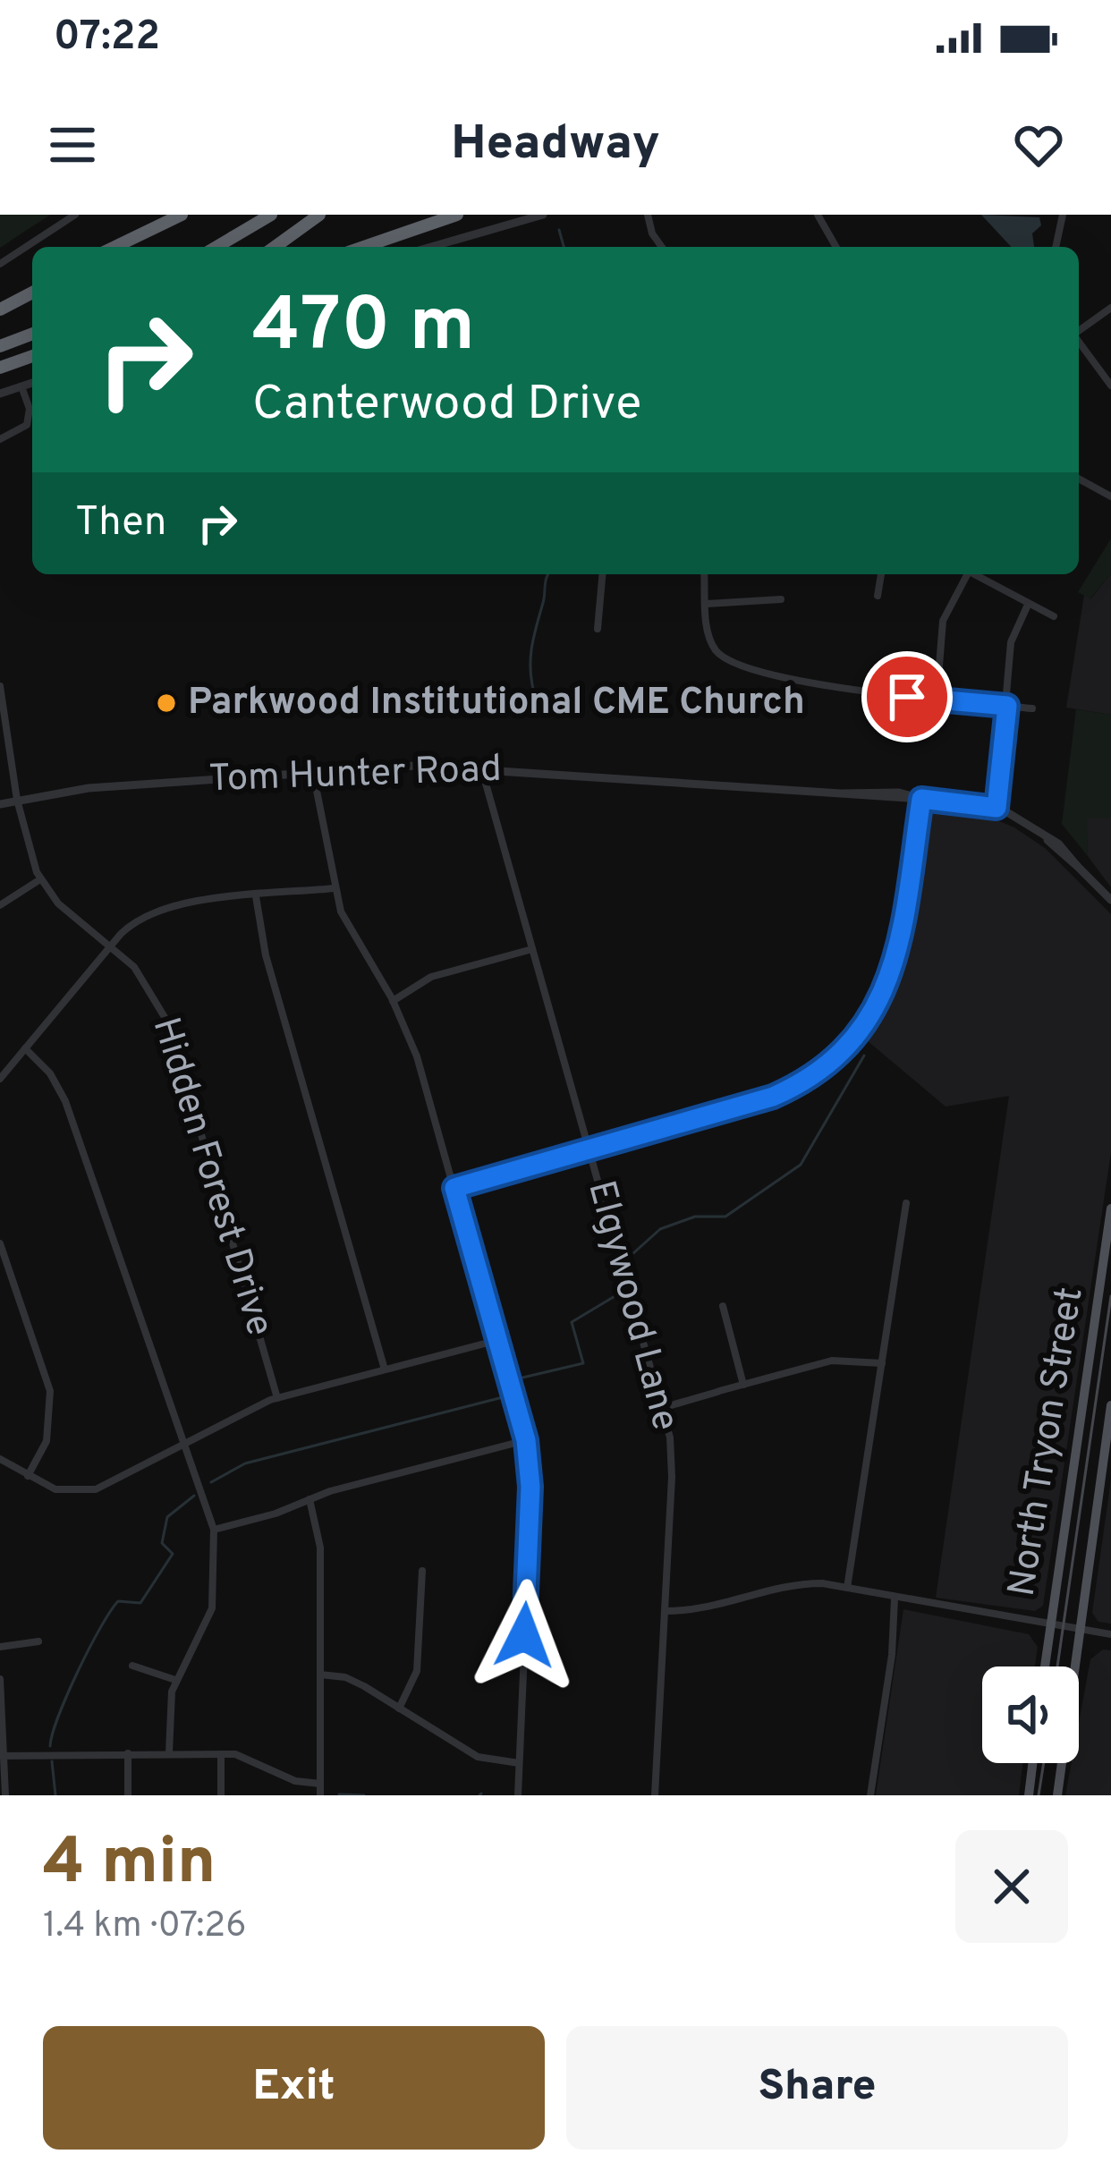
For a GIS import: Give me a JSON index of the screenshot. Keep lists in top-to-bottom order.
{
  "streets": {
    "main road": ["North Tryon Street"],
    "street": ["Tom Hunter Road", "Hidden Forest Drive", "Elgywood Lane"]
  },
  "crossings": [
    ["Tom Hunter Road", "Hidden Forest Drive"],
    ["Tom Hunter Road", "Elgywood Lane"]
  ],
  "places": ["Parkwood Institutional CME Church"],
  "page": {
    "status": "07:22",
    "header": "Headway",
    "turn": ["470 m", "Canterwood Drive"],
    "then": "Then",
    "heading": ["4 min", "1.4 km · 07:26"],
    "buttons": ["Exit", "Share"]
  }
}
